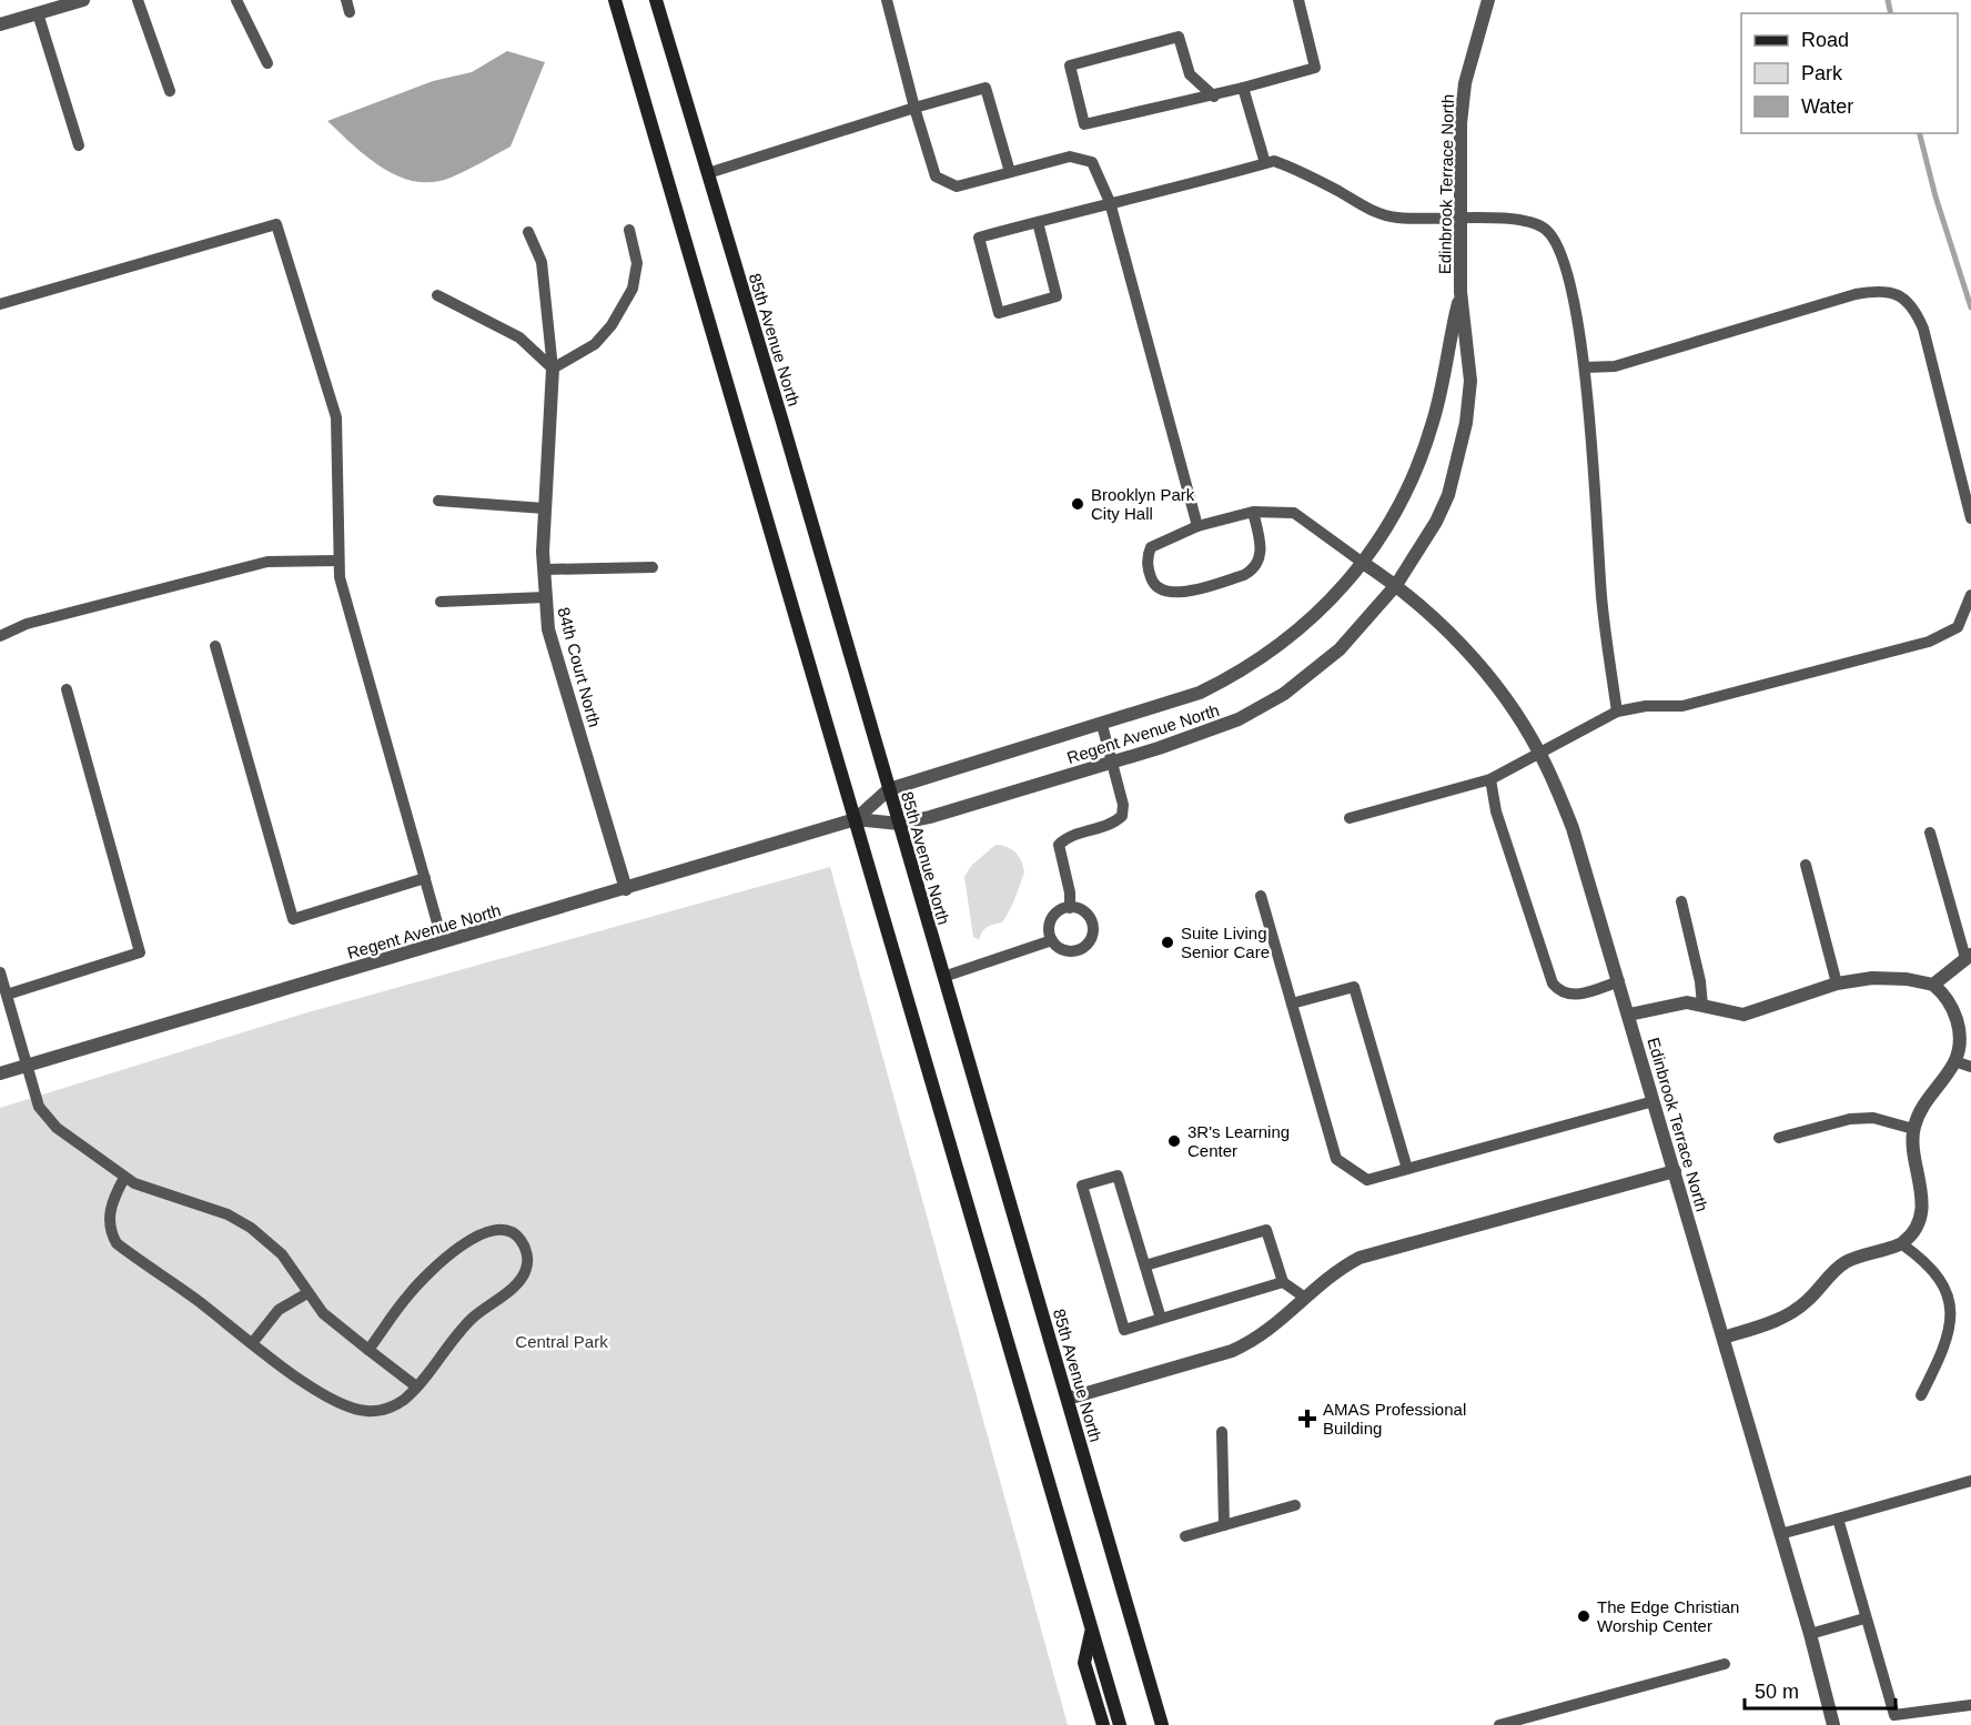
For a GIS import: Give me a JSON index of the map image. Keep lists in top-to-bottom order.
{
  "streets": {
    "main road": ["85th Avenue North"],
    "street": ["Edinbrook Terrace North", "84th Court North", "Regent Avenue North"]
  },
  "crossings": [
    ["Edinbrook Terrace North", "Regent Avenue North"],
    ["85th Avenue North", "Regent Avenue North"],
    ["84th Court North", "Regent Avenue North"]
  ],
  "parks": ["Central Park"],
  "places": {
    "other": [
      "Brooklyn Park City Hall",
      "Suite Living Senior Care",
      "3R's Learning Center",
      "The Edge Christian Worship Center"
    ],
    "health": ["AMAS Professional Building"]
  },
  "legend": ["Road", "Park", "Water"],
  "scale_bar": "50 m"
}
